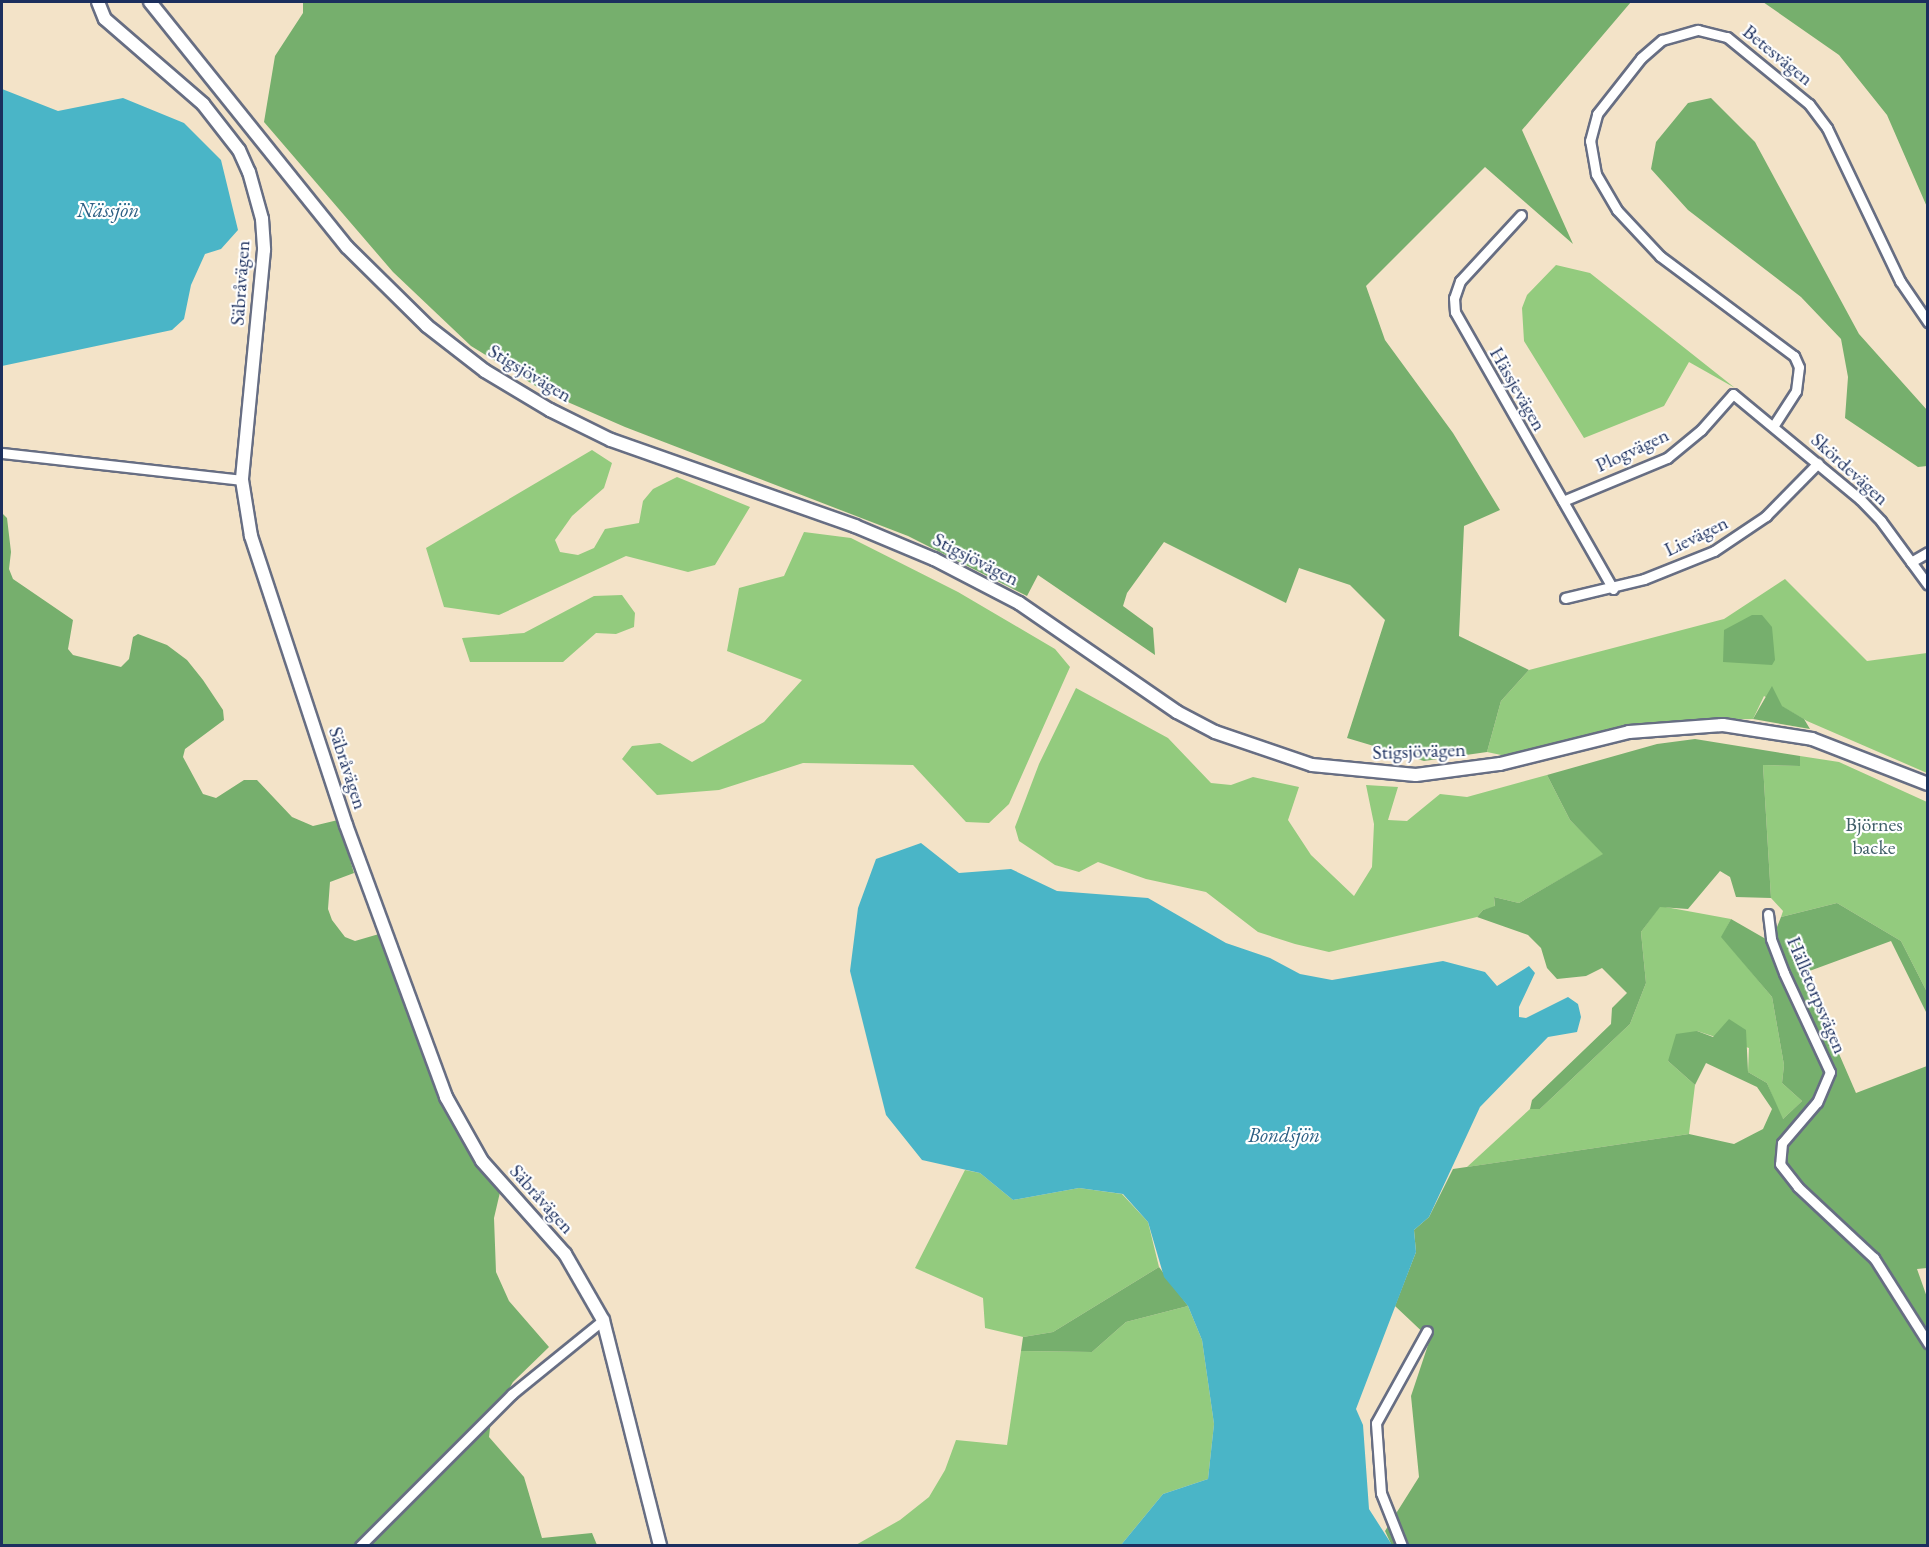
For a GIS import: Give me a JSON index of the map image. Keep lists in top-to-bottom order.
{
  "streets": {
    "main road": ["Säbråvägen", "Stigsjövägen"],
    "street": [
      "Betesvägen",
      "Hässjevägen",
      "Plogvägen",
      "Skördevägen",
      "Lievägen",
      "Hälletorpsvägen"
    ]
  },
  "crossings": [
    ["Betesvägen", "Skördevägen"],
    ["Hässjevägen", "Plogvägen"],
    ["Hässjevägen", "Lievägen"],
    ["Plogvägen", "Skördevägen"],
    ["Skördevägen", "Lievägen"]
  ],
  "water": ["Nässjön", "Bondsjön"],
  "parks": ["Björnes backe"]
}
